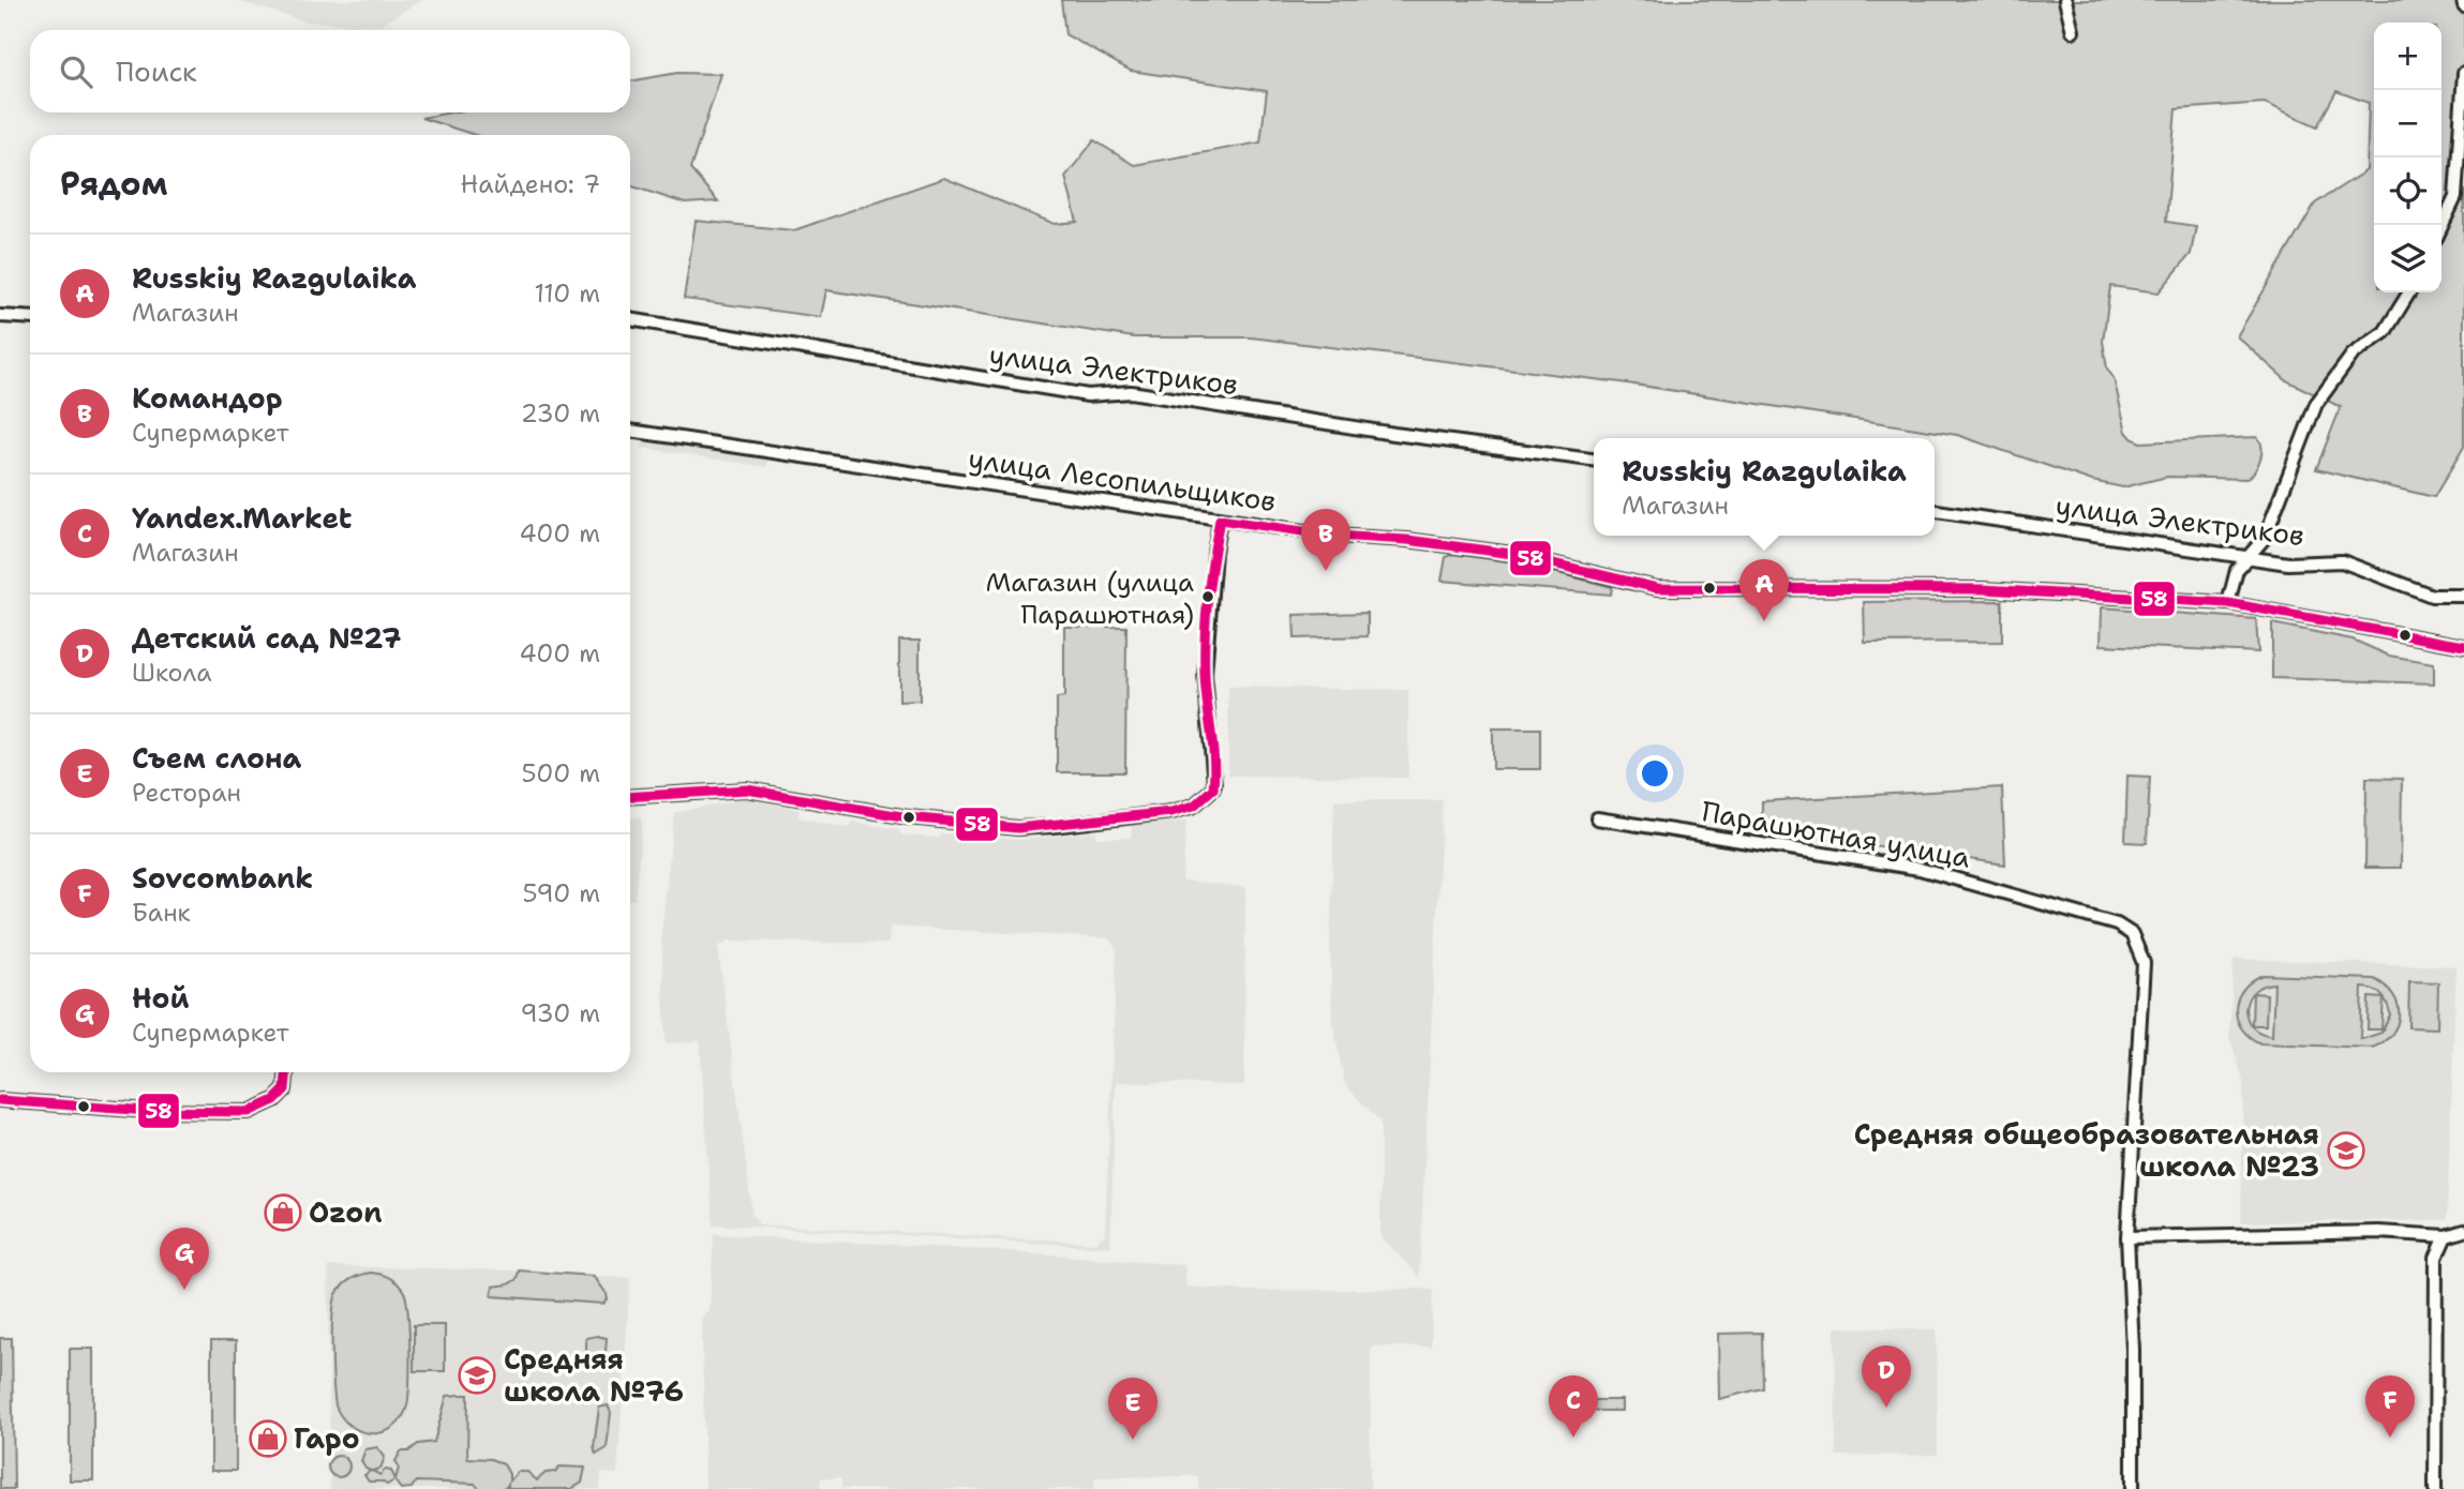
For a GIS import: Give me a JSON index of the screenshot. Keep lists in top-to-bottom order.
{
  "streets": {
    "street": ["улица Электриков", "улица Лесопильщиков", "Парашютная улица"]
  },
  "places": {
    "other": ["Магазин (улица Парашютная)"],
    "school or university": ["Средняя общеобразовательная школа №23", "Средняя школа №76"],
    "shop": ["Ozon", "Гаро"]
  },
  "lines": ["transit line 58"],
  "page": {
    "map_buttons": ["+", "−"],
    "search": "Поиск",
    "heading": ["Рядом", "Найдено: 7"],
    "list": [
      {
        "mark": "A",
        "name": "Russkiy Razgulaika",
        "note": "Магазин",
        "value": "110 m"
      },
      {
        "mark": "B",
        "name": "Командор",
        "note": "Супермаркет",
        "value": "230 m"
      },
      {
        "mark": "C",
        "name": "Yandex.Market",
        "note": "Магазин",
        "value": "400 m"
      },
      {
        "mark": "D",
        "name": "Детский сад №27",
        "note": "Школа",
        "value": "400 m"
      },
      {
        "mark": "E",
        "name": "Съем слона",
        "note": "Ресторан",
        "value": "500 m"
      },
      {
        "mark": "F",
        "name": "Sovcombank",
        "note": "Банк",
        "value": "590 m"
      },
      {
        "mark": "G",
        "name": "Ной",
        "note": "Супермаркет",
        "value": "930 m"
      }
    ],
    "popup": ["Russkiy Razgulaika", "Магазин"],
    "pins": [
      "B",
      "A",
      "G",
      "D",
      "C",
      "F",
      "E"
    ]
  }
}
